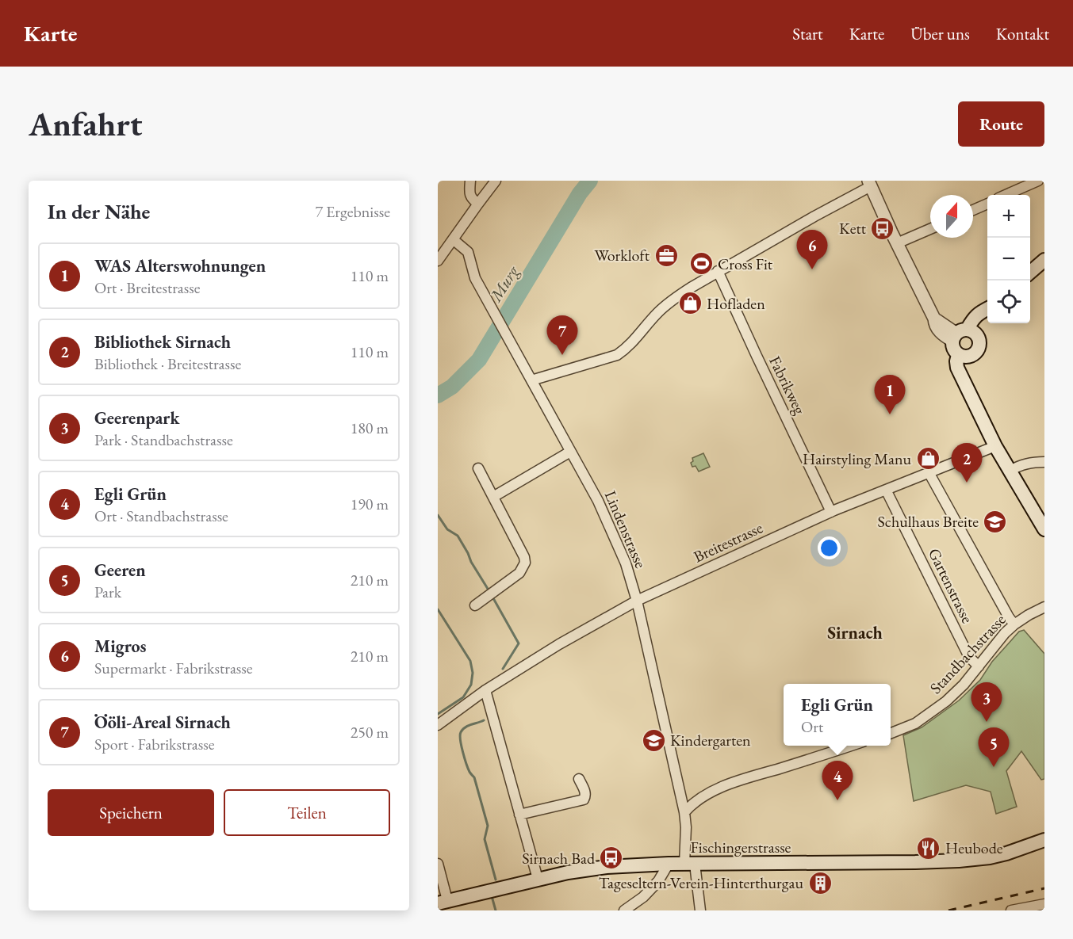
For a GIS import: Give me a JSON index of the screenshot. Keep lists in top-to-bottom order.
{
  "streets": {
    "main road": ["Fischingerstrasse"],
    "street": [
      "Fabrikweg",
      "Lindenstrasse",
      "Breitestrasse",
      "Gartenstrasse",
      "Standbachstrasse"
    ]
  },
  "crossings": [
    ["Fabrikweg", "Breitestrasse"],
    ["Lindenstrasse", "Breitestrasse"],
    ["Lindenstrasse", "Fischingerstrasse"],
    ["Breitestrasse", "Gartenstrasse"],
    ["Gartenstrasse", "Standbachstrasse"]
  ],
  "districts": ["Sirnach"],
  "water": ["Murg"],
  "places": {
    "bus stop": ["Kett", "Sirnach Bad"],
    "office": ["Workloft"],
    "sports": ["Cross Fit"],
    "shop": ["Hofladen", "Hairstyling Manu"],
    "school or university": ["Schulhaus Breite", "Kindergarten"],
    "restaurant": ["Heubode"],
    "building": ["Tageseltern-Verein-Hinterthurgau"]
  },
  "north": "top",
  "page": {
    "header": "Karte",
    "nav": [
      "Start",
      "Karte",
      "Über uns",
      "Kontakt"
    ],
    "buttons": [
      "Route",
      ["Speichern", "Teilen"]
    ],
    "title": "Anfahrt",
    "heading": ["In der Nähe", "7 Ergebnisse"],
    "map_buttons": ["+", "−"],
    "pins": [
      "6",
      "7",
      "1",
      "2",
      "3",
      "5",
      "4"
    ],
    "list": [
      {
        "mark": "1",
        "name": "WAS Alterswohnungen",
        "note": "Ort · Breitestrasse",
        "value": "110 m"
      },
      {
        "mark": "2",
        "name": "Bibliothek Sirnach",
        "note": "Bibliothek · Breitestrasse",
        "value": "110 m"
      },
      {
        "mark": "3",
        "name": "Geerenpark",
        "note": "Park · Standbachstrasse",
        "value": "180 m"
      },
      {
        "mark": "4",
        "name": "Egli Grün",
        "note": "Ort · Standbachstrasse",
        "value": "190 m"
      },
      {
        "mark": "5",
        "name": "Geeren",
        "note": "Park",
        "value": "210 m"
      },
      {
        "mark": "6",
        "name": "Migros",
        "note": "Supermarkt · Fabrikstrasse",
        "value": "210 m"
      },
      {
        "mark": "7",
        "name": "Ööli-Areal Sirnach",
        "note": "Sport · Fabrikstrasse",
        "value": "250 m"
      }
    ],
    "popup": ["Egli Grün", "Ort"]
  }
}
